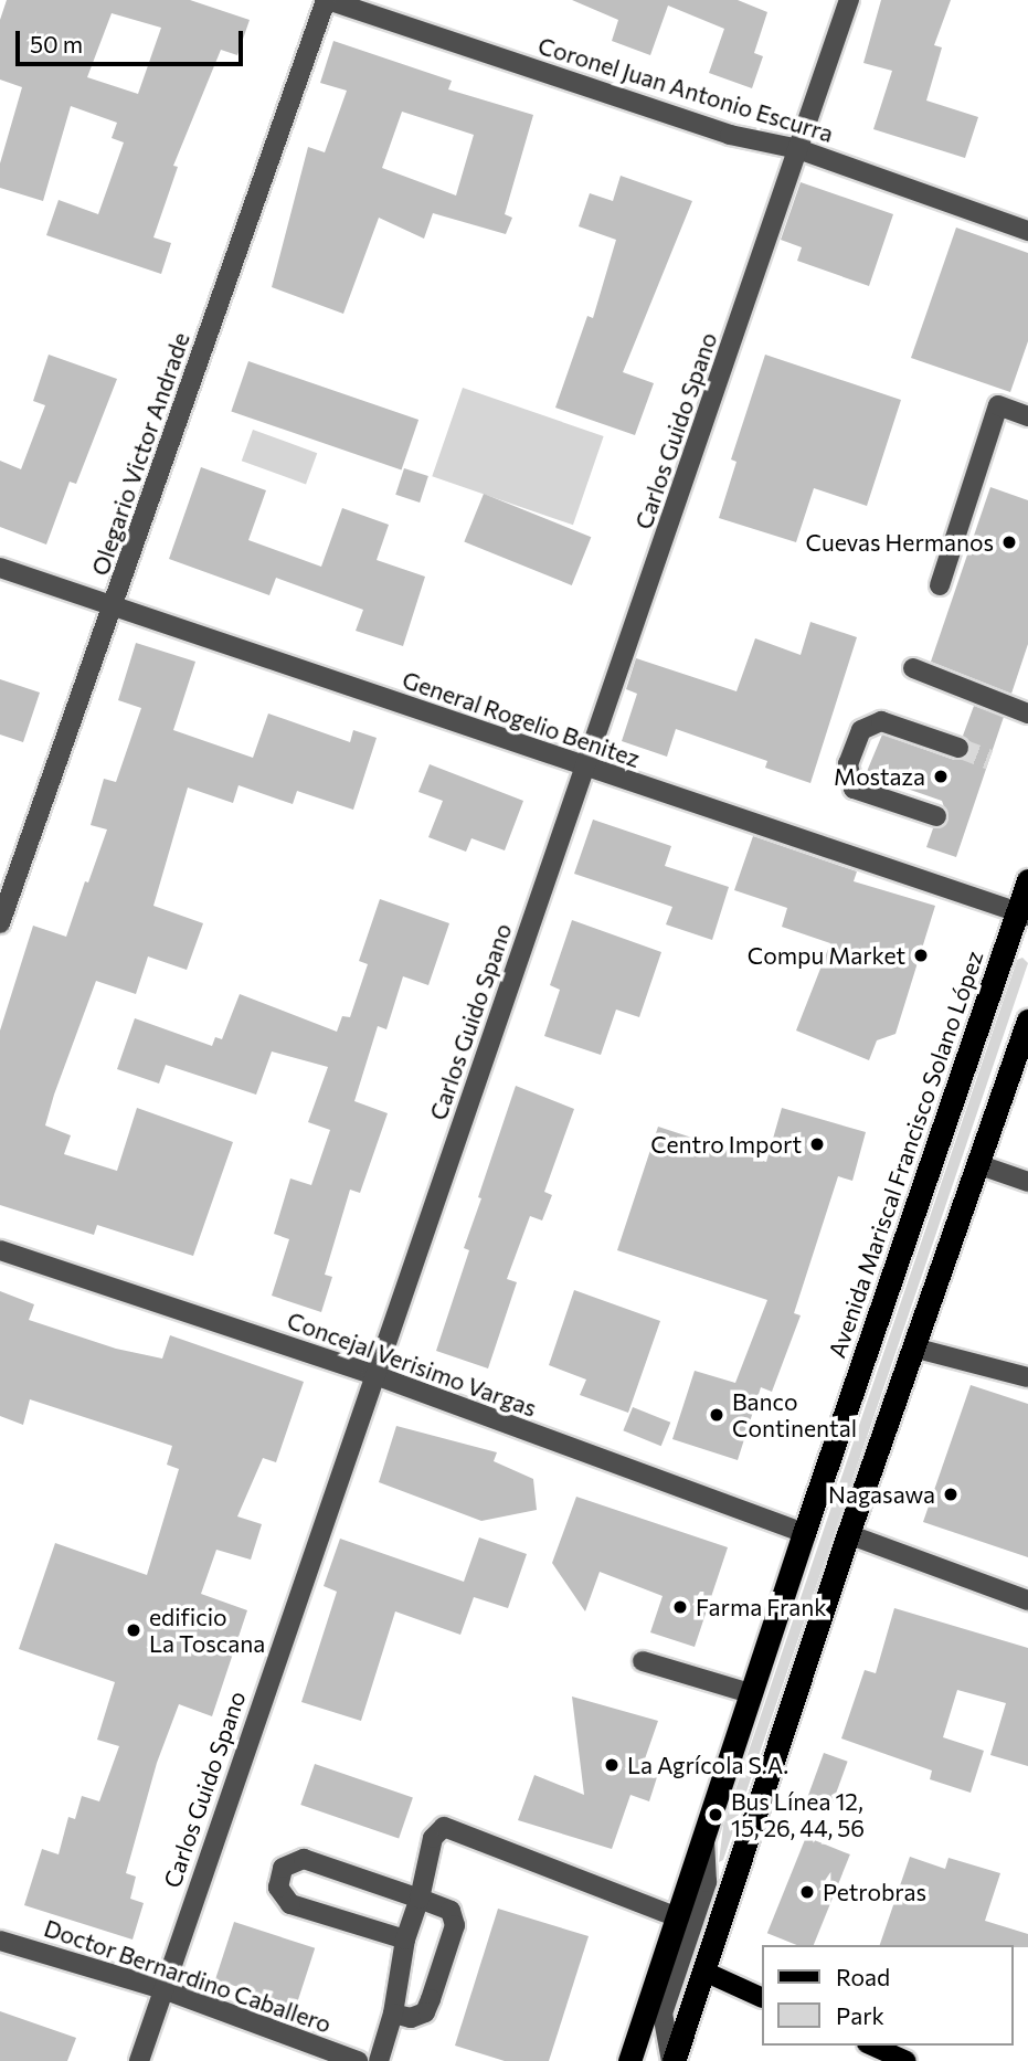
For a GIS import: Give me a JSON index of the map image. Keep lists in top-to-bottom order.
{
  "streets": {
    "highway": ["Avenida Mariscal Francisco Solano López"],
    "street": [
      "Coronel Juan Antonio Escurra",
      "Carlos Guido Spano",
      "Olegario Victor Andrade",
      "General Rogelio Benitez",
      "Concejal Verisimo Vargas",
      "Doctor Bernardino Caballero"
    ]
  },
  "crossings": [
    ["Coronel Juan Antonio Escurra", "Carlos Guido Spano"],
    ["Coronel Juan Antonio Escurra", "Olegario Victor Andrade"],
    ["Carlos Guido Spano", "General Rogelio Benitez"],
    ["Carlos Guido Spano", "Concejal Verisimo Vargas"],
    ["Carlos Guido Spano", "Doctor Bernardino Caballero"],
    ["Olegario Victor Andrade", "General Rogelio Benitez"],
    ["General Rogelio Benitez", "Avenida Mariscal Francisco Solano López"],
    ["Avenida Mariscal Francisco Solano López", "Concejal Verisimo Vargas"]
  ],
  "places": [
    "Cuevas Hermanos",
    "Mostaza",
    "Compu Market",
    "Centro Import",
    "Banco Continental",
    "Nagasawa",
    "Farma Frank",
    "edificio La Toscana",
    "La Agrícola S.A.",
    "Bus Línea 12, 15, 26, 44, 56",
    "Petrobras"
  ],
  "legend": ["Road", "Park"],
  "scale_bar": "50 m"
}
